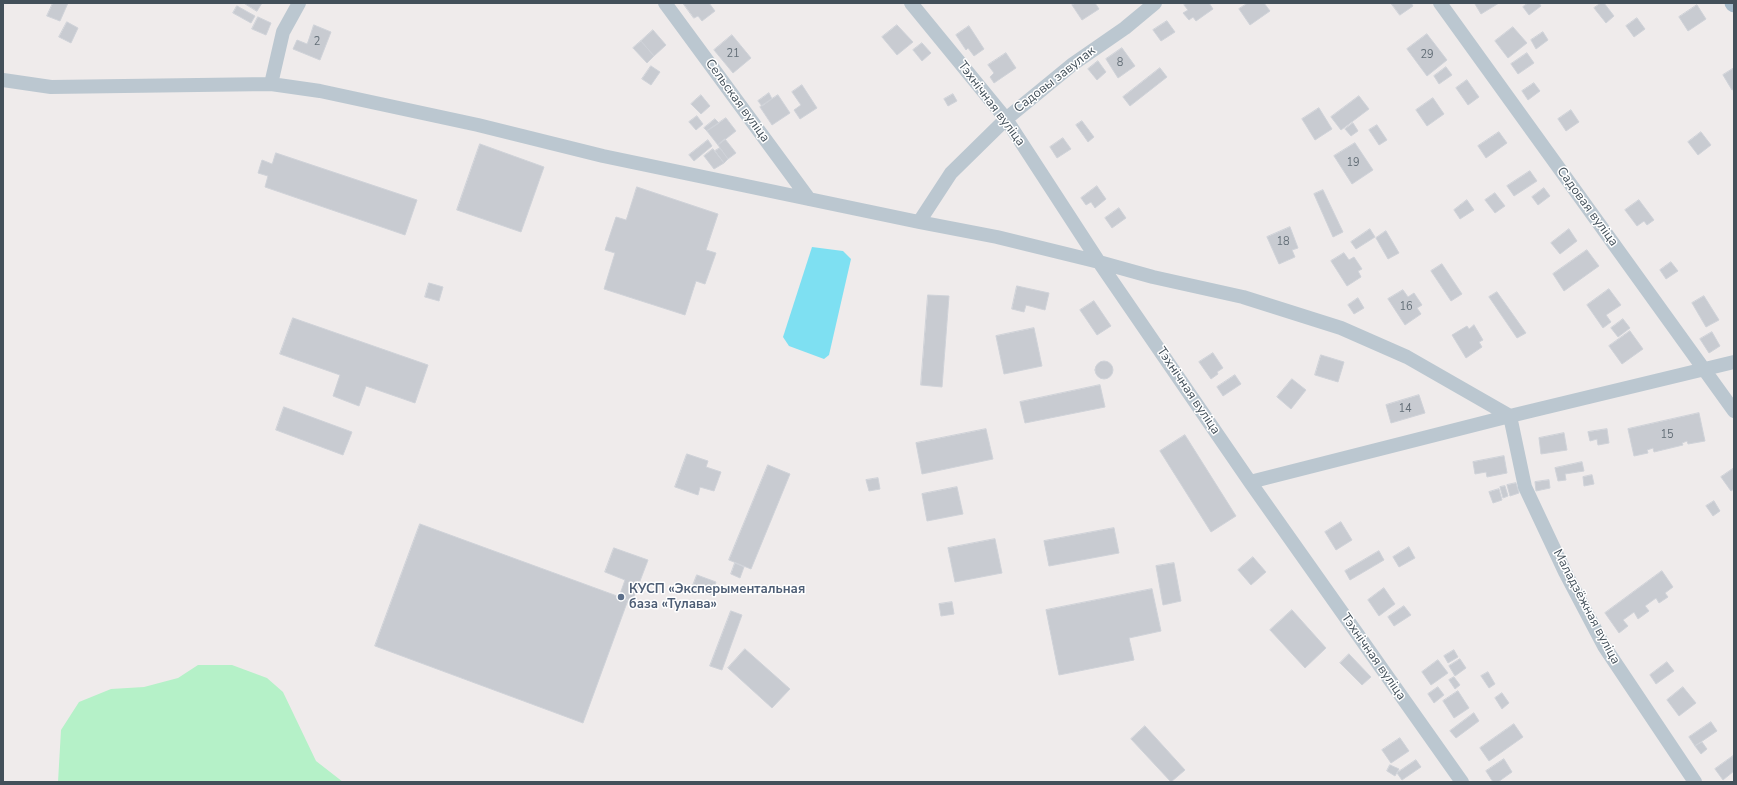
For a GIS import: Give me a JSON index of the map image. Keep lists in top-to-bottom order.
{
  "streets": {
    "street": [
      "Садовы завулак",
      "Сельская вуліца",
      "Тэхнічная вуліца",
      "Садовая вуліца",
      "Маладзёжная вуліца"
    ]
  },
  "crossings": [
    ["Садовы завулак", "Тэхнічная вуліца"]
  ],
  "places": ["КУСП «Эксперыментальная база «Тулава»"],
  "house_numbers": [
    "2",
    "21",
    "29",
    "8",
    "19",
    "18",
    "16",
    "14",
    "15"
  ]
}
